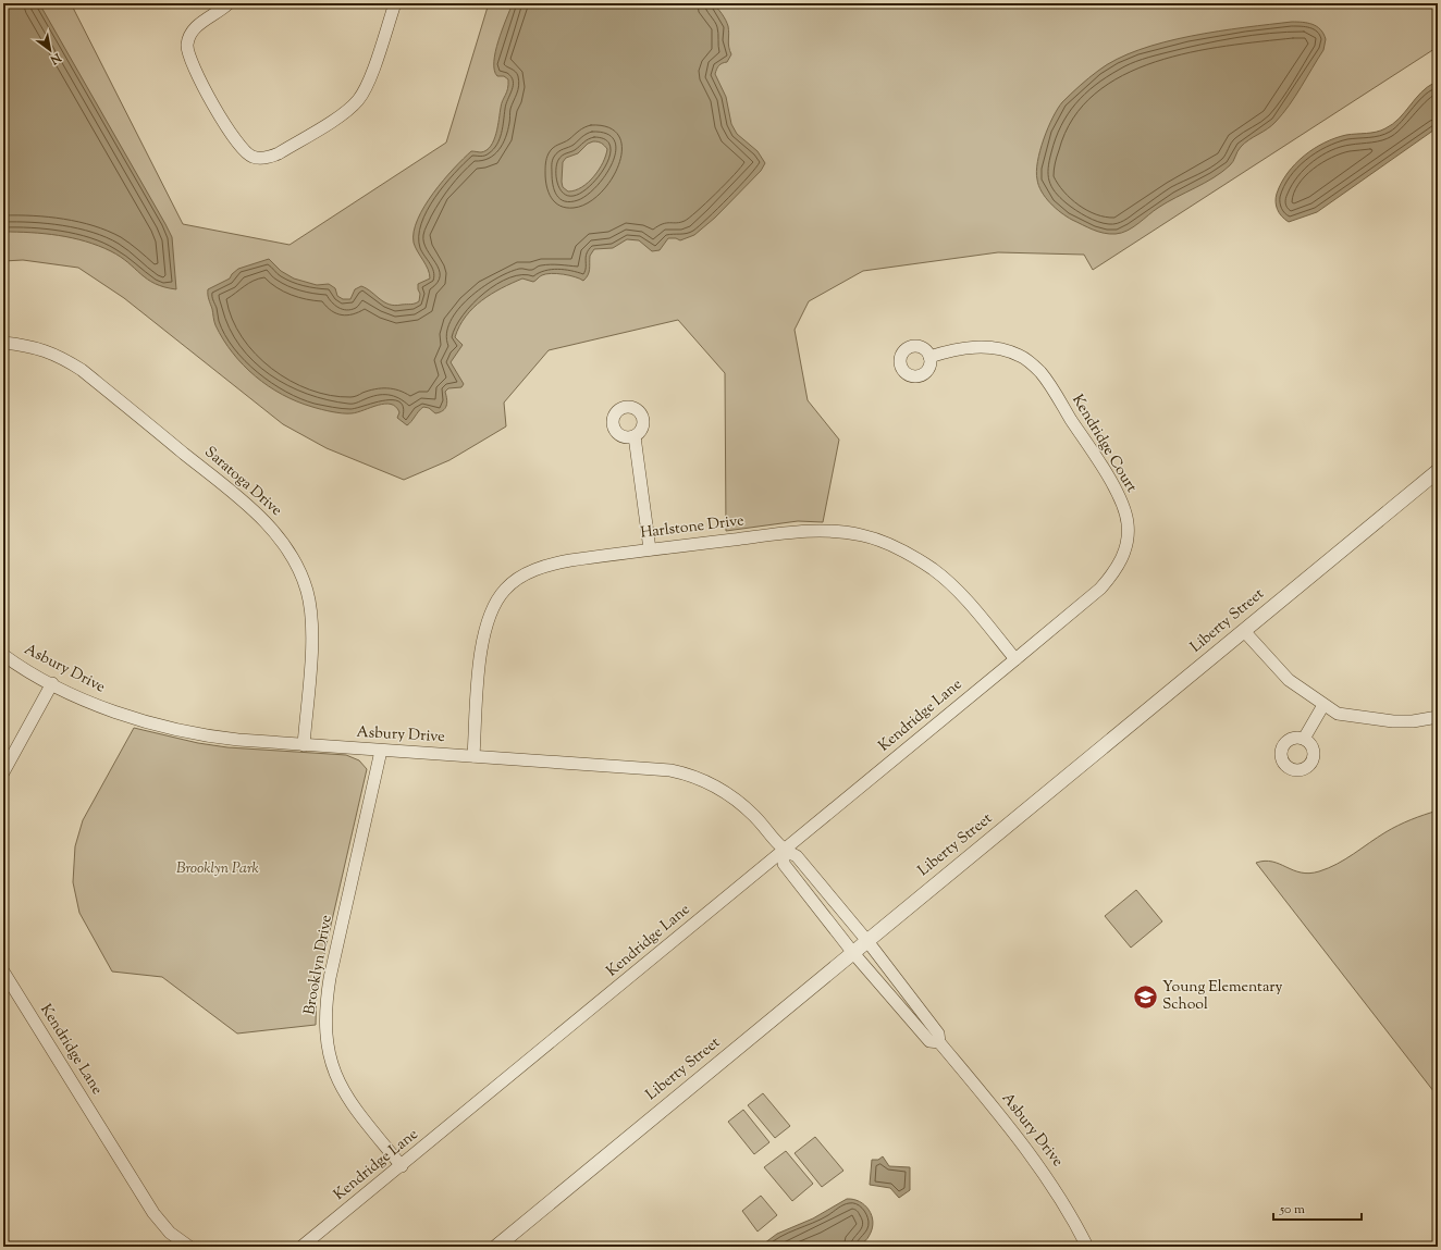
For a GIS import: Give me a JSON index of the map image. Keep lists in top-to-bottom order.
{
  "streets": {
    "street": [
      "Kendridge Court",
      "Saratoga Drive",
      "Harlstone Drive",
      "Liberty Street",
      "Asbury Drive",
      "Kendridge Lane",
      "Brooklyn Drive"
    ]
  },
  "crossings": [
    ["Kendridge Court", "Harlstone Drive"],
    ["Kendridge Court", "Kendridge Lane"],
    ["Saratoga Drive", "Asbury Drive"],
    ["Harlstone Drive", "Asbury Drive"],
    ["Harlstone Drive", "Kendridge Lane"],
    ["Liberty Street", "Asbury Drive"],
    ["Asbury Drive", "Kendridge Lane"],
    ["Asbury Drive", "Brooklyn Drive"],
    ["Kendridge Lane", "Brooklyn Drive"]
  ],
  "parks": ["Brooklyn Park"],
  "places": {
    "school or university": ["Young Elementary School"]
  },
  "scale_bar": "50 m",
  "north": "bottom right"
}
